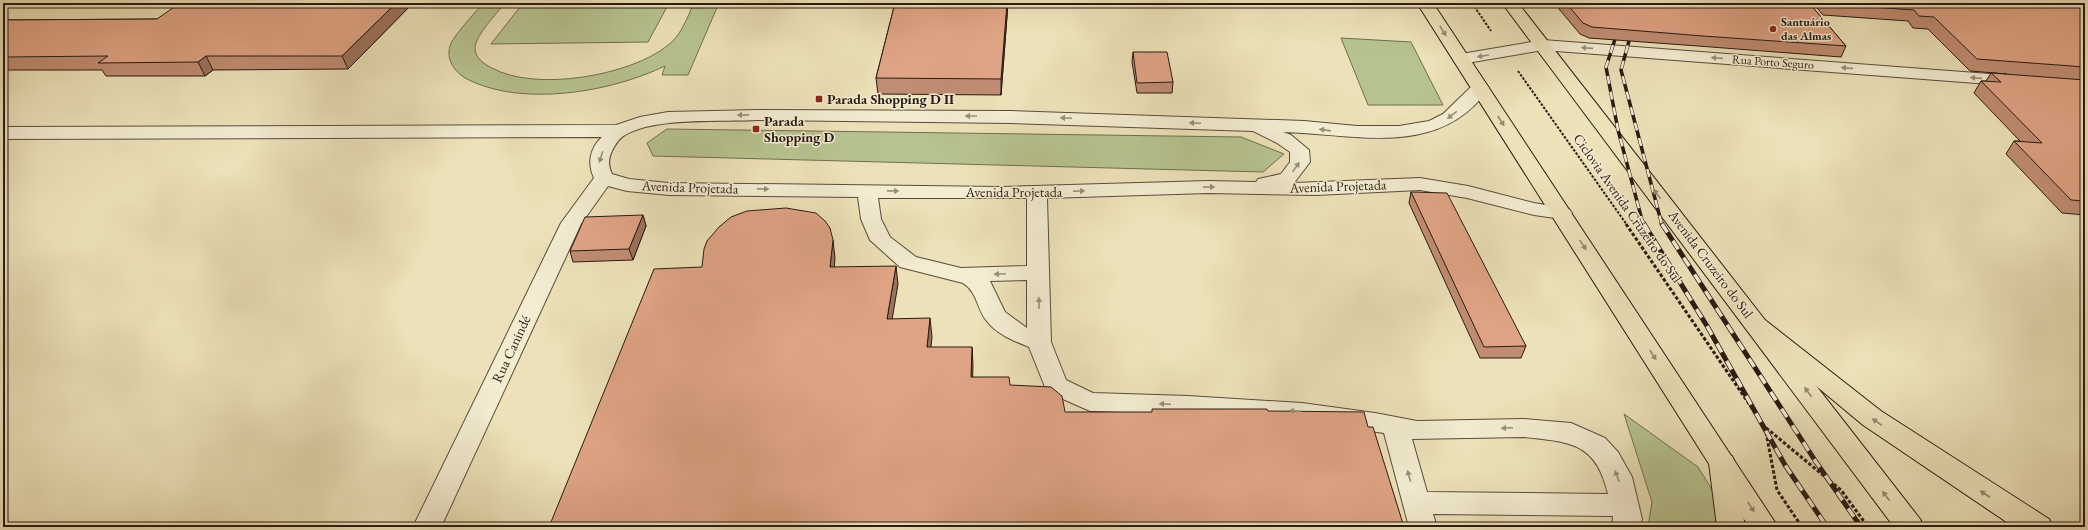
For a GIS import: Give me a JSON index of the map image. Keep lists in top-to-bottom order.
{
  "streets": {
    "main road": ["Avenida Cruzeiro do Sul"],
    "street": ["Rua Porto Seguro", "Avenida Projetada", "Rua Canindé"],
    "path": ["Ciclovia Avenida Cruzeiro do Sul"]
  },
  "crossings": [
    ["Rua Porto Seguro", "Ciclovia Avenida Cruzeiro do Sul"],
    ["Rua Porto Seguro", "Avenida Cruzeiro do Sul"],
    ["Avenida Projetada", "Rua Canindé"]
  ],
  "one_way": ["Rua Porto Seguro"],
  "places": {
    "other": ["Santuário das Almas"],
    "transit": ["Parada Shopping D II", "Parada Shopping D"]
  }
}
